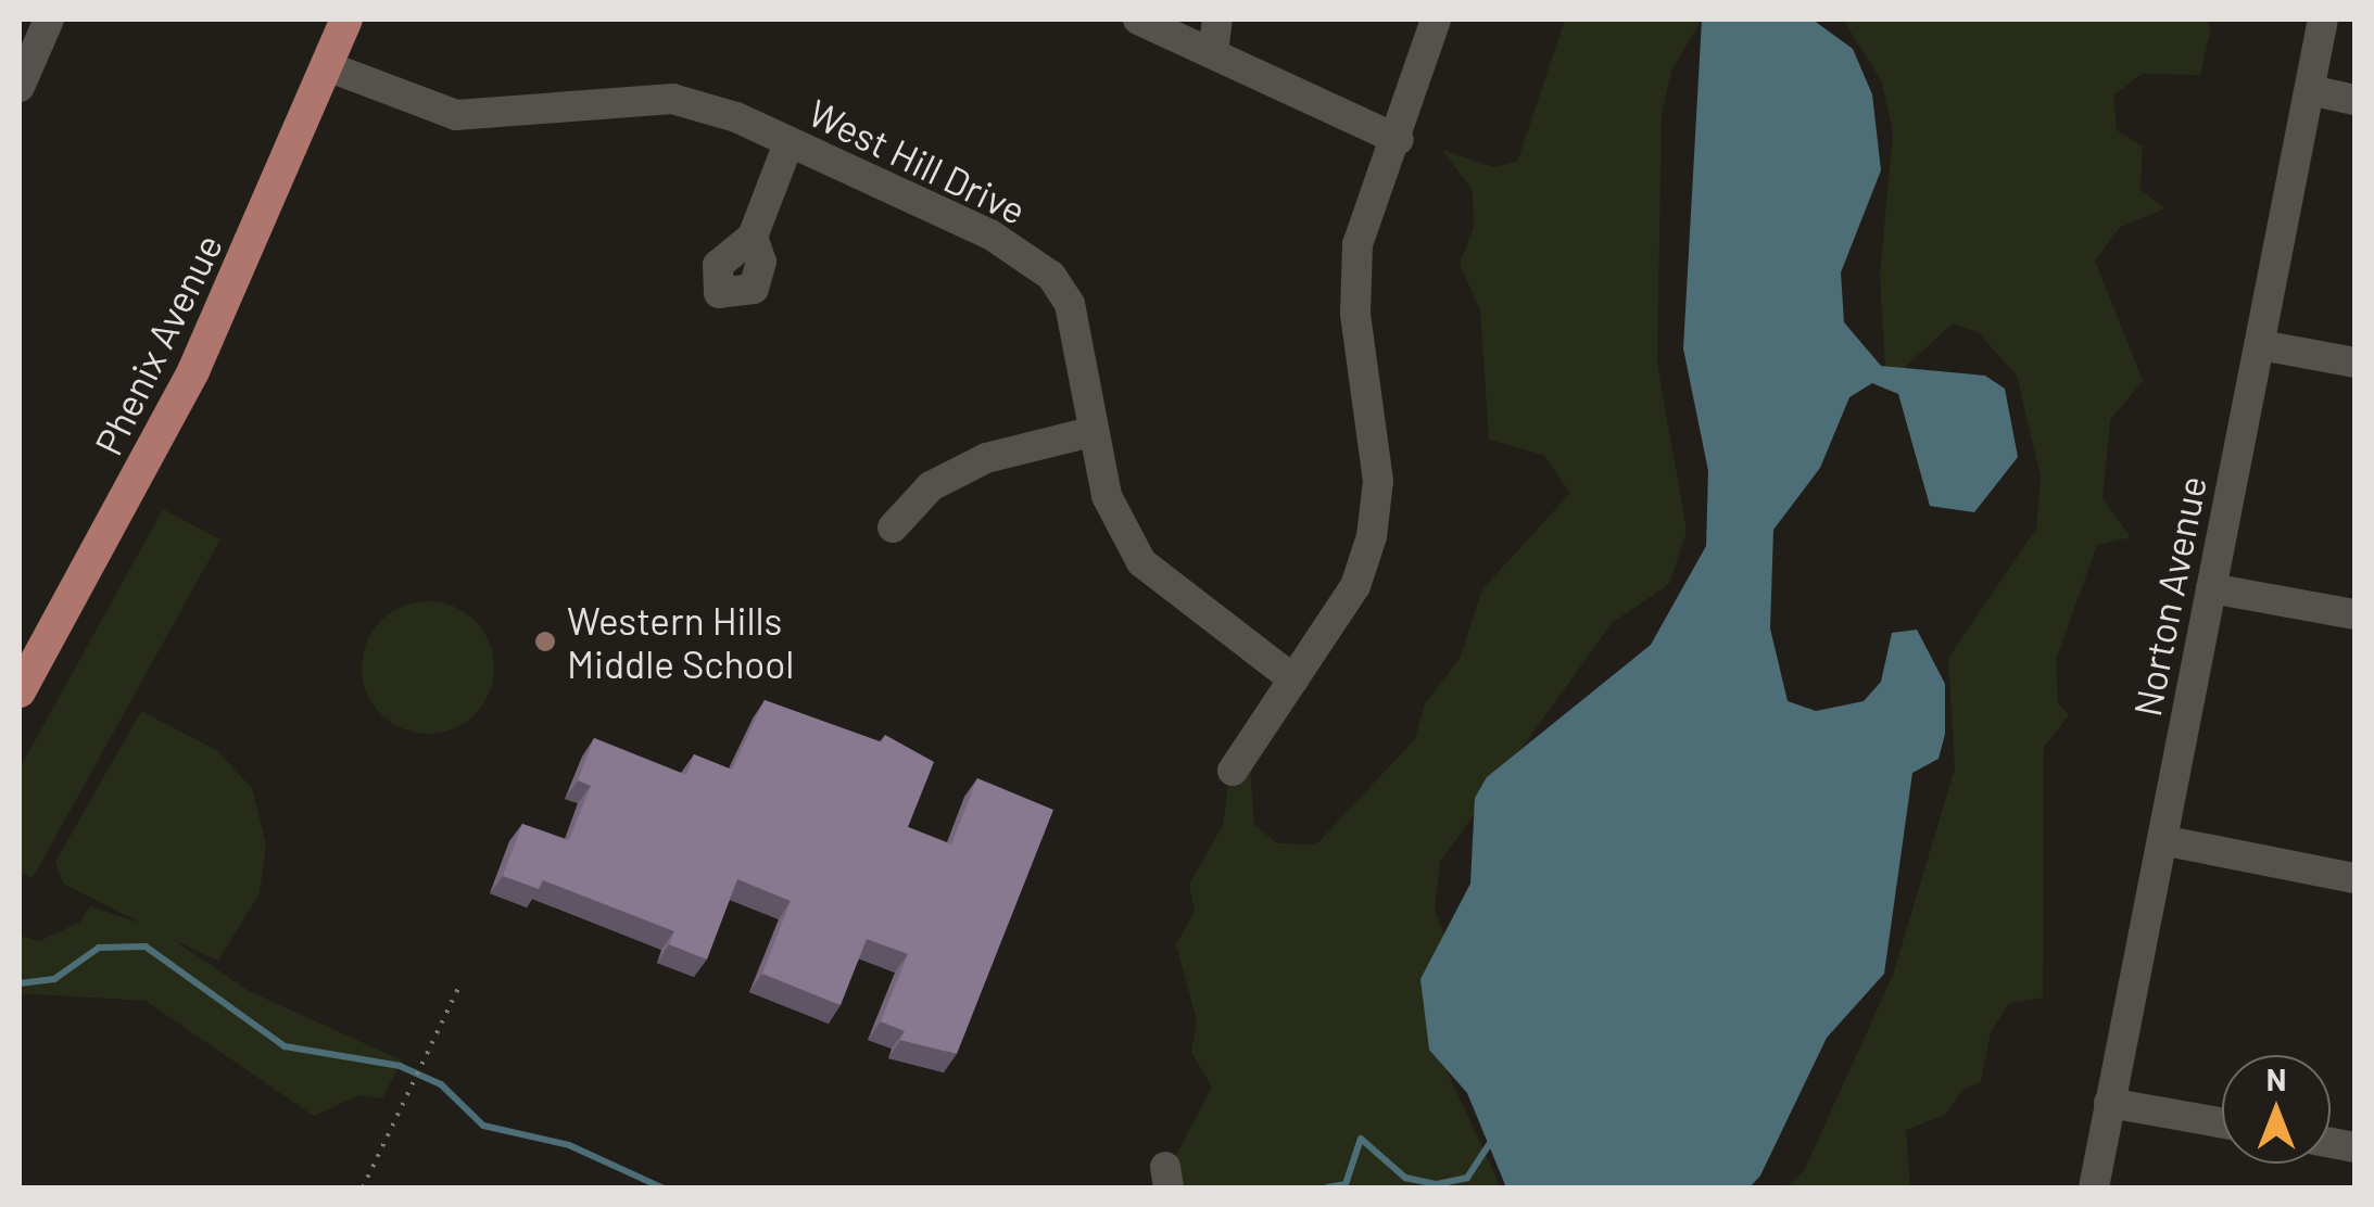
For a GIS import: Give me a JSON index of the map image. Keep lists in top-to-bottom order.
{
  "streets": {
    "main road": ["Phenix Avenue"],
    "street": ["West Hill Drive", "Norton Avenue"]
  },
  "crossings": [
    ["West Hill Drive", "Phenix Avenue"]
  ],
  "places": ["Western Hills Middle School"],
  "north": "top"
}
